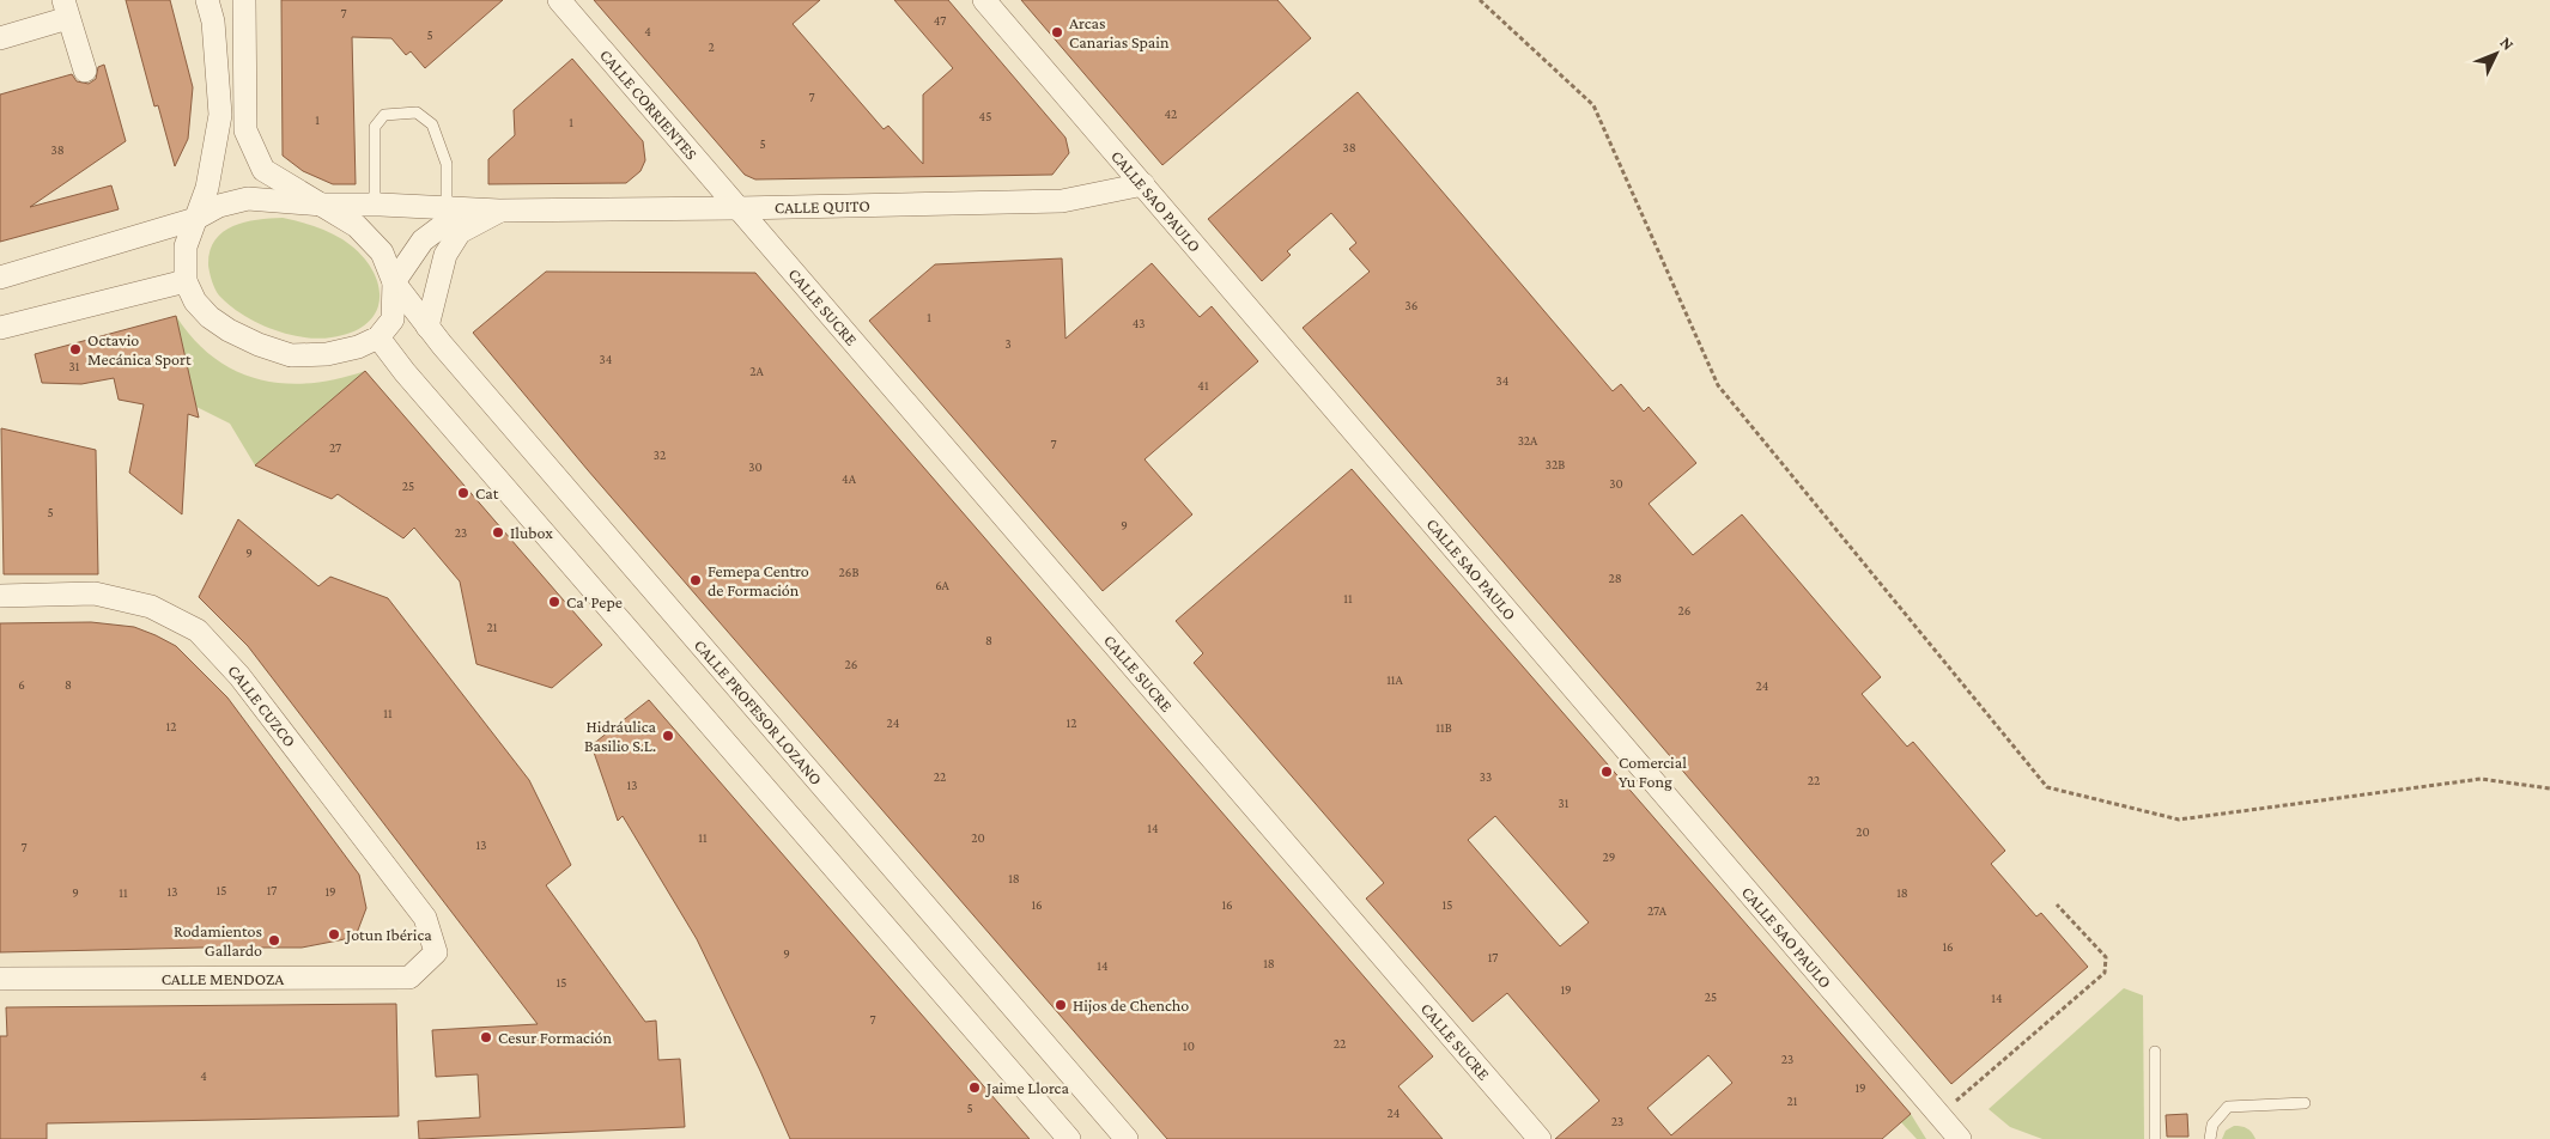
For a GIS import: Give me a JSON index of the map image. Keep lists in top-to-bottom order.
{
  "streets": {
    "street": [
      "CALLE CORRIENTES",
      "CALLE SAO PAULO",
      "CALLE QUITO",
      "CALLE SUCRE",
      "CALLE CUZCO",
      "CALLE PROFESOR LOZANO",
      "CALLE MENDOZA"
    ]
  },
  "crossings": [
    ["CALLE CORRIENTES", "CALLE QUITO"],
    ["CALLE CORRIENTES", "CALLE SUCRE"],
    ["CALLE SAO PAULO", "CALLE QUITO"],
    ["CALLE QUITO", "CALLE SUCRE"],
    ["CALLE QUITO", "CALLE PROFESOR LOZANO"],
    ["CALLE CUZCO", "CALLE MENDOZA"]
  ],
  "places": [
    "Arcas Canarias Spain",
    "Octavio Mecánica Sport",
    "Cat",
    "Ilubox",
    "Femepa Centro de Formación",
    "Ca' Pepe",
    "Hidráulica Basilio S.L.",
    "Comercial Yu Fong",
    "Jotun Ibérica",
    "Rodamientos Gallardo",
    "Hijos de Chencho",
    "Cesur Formación",
    "Jaime Llorca"
  ],
  "house_numbers": [
    "7",
    "47",
    "4",
    "5",
    "2",
    "7",
    "42",
    "45",
    "1",
    "1",
    "5",
    "38",
    "38",
    "36",
    "1",
    "43",
    "3",
    "34",
    "31",
    "2A",
    "34",
    "41",
    "32A",
    "7",
    "27",
    "32",
    "32B",
    "30",
    "4A",
    "30",
    "25",
    "5",
    "9",
    "23",
    "9",
    "26B",
    "28",
    "6A",
    "11",
    "26",
    "21",
    "8",
    "26",
    "11A",
    "6",
    "8",
    "24",
    "11",
    "24",
    "12",
    "12",
    "11B",
    "22",
    "33",
    "22",
    "13",
    "31",
    "14",
    "20",
    "11",
    "20",
    "13",
    "7",
    "29",
    "18",
    "15",
    "17",
    "13",
    "19",
    "9",
    "11",
    "18",
    "16",
    "16",
    "15",
    "27A",
    "16",
    "9",
    "17",
    "18",
    "14",
    "15",
    "19",
    "25",
    "14",
    "7",
    "22",
    "10",
    "23",
    "4",
    "19",
    "21",
    "5",
    "24",
    "23"
  ],
  "north": "top right"
}
